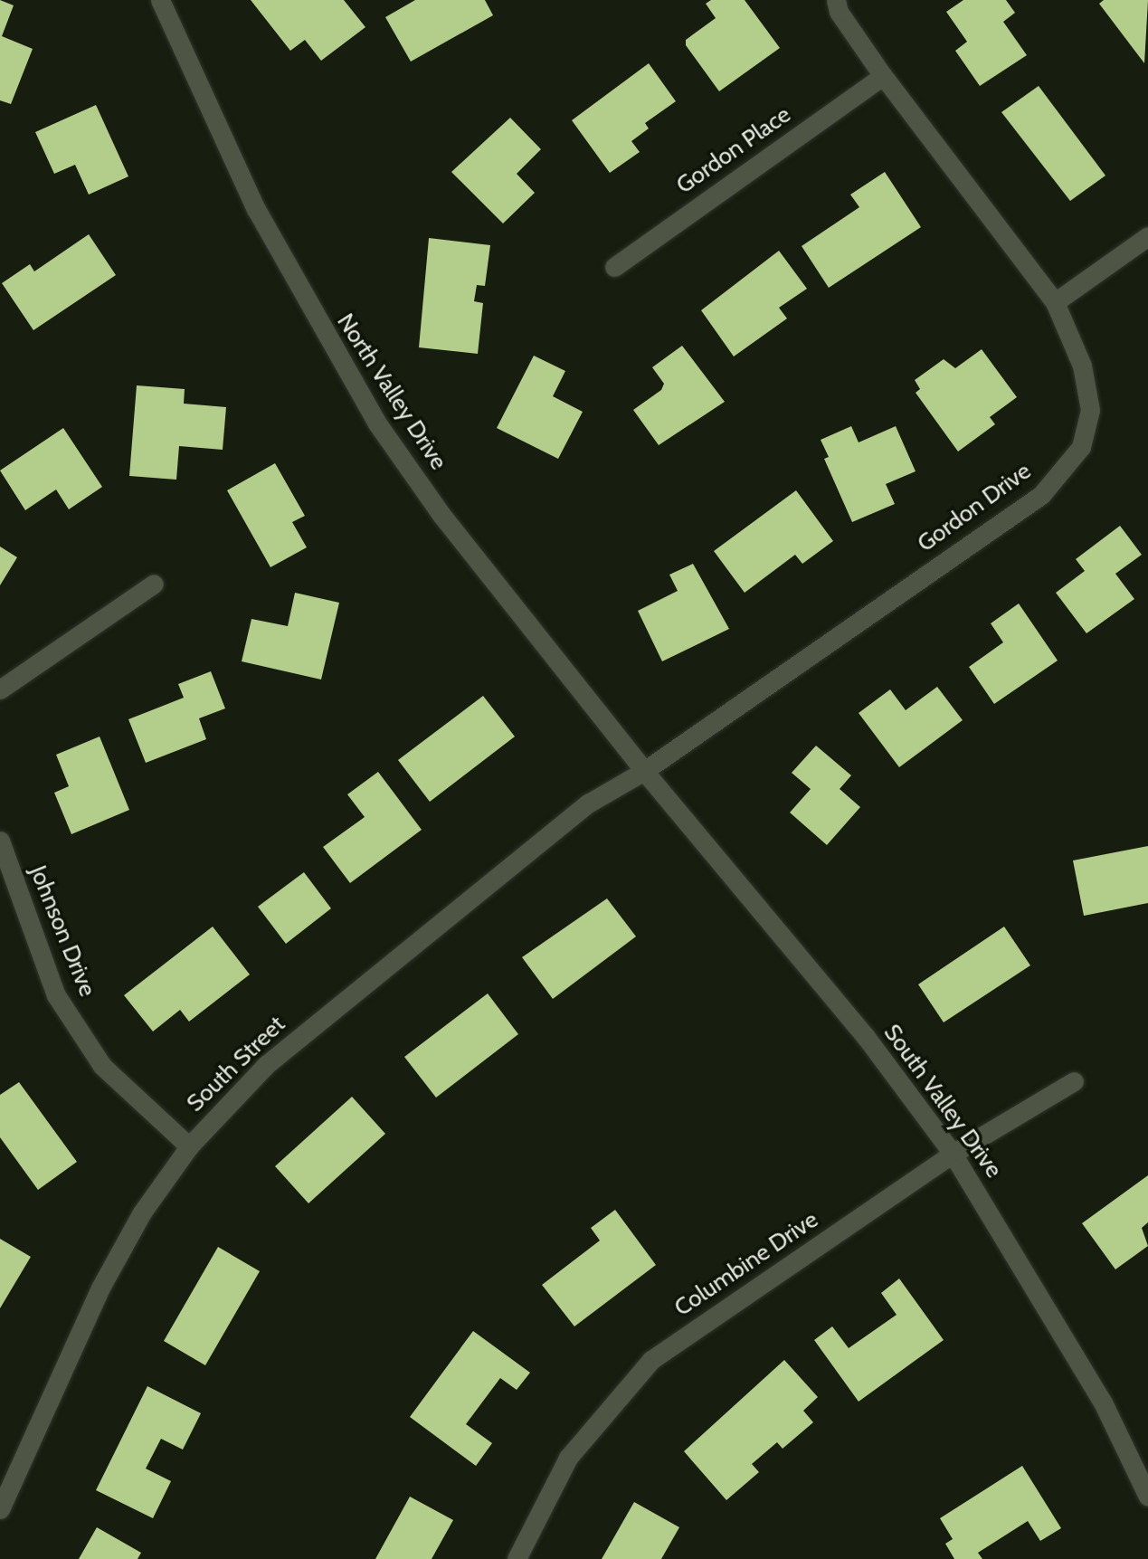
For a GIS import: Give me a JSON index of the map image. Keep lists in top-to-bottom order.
{
  "streets": {
    "street": [
      "Gordon Place",
      "North Valley Drive",
      "Gordon Drive",
      "Johnson Drive",
      "South Street",
      "South Valley Drive",
      "Columbine Drive"
    ]
  },
  "crossings": [
    ["Gordon Place", "Gordon Drive"],
    ["North Valley Drive", "Gordon Drive"],
    ["North Valley Drive", "South Street"],
    ["North Valley Drive", "South Valley Drive"],
    ["Gordon Drive", "South Street"],
    ["Gordon Drive", "South Valley Drive"],
    ["Johnson Drive", "South Street"],
    ["South Street", "South Valley Drive"],
    ["South Valley Drive", "Columbine Drive"]
  ]
}
